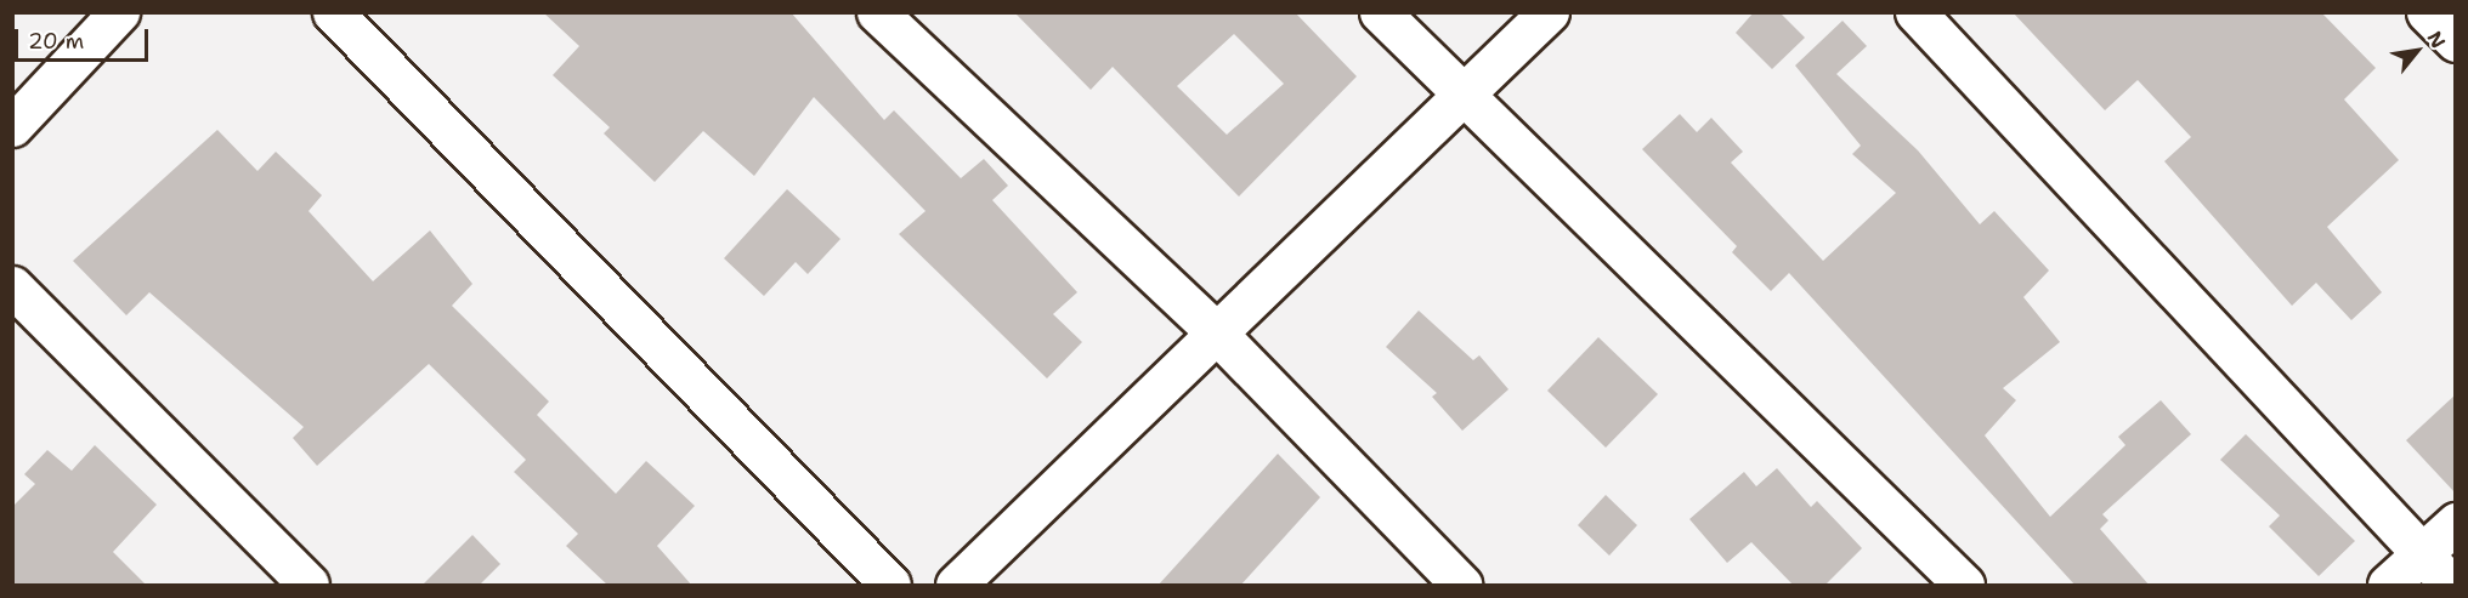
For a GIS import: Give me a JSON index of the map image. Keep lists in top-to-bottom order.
{
  "scale_bar": "20 m",
  "north": "top right"
}
